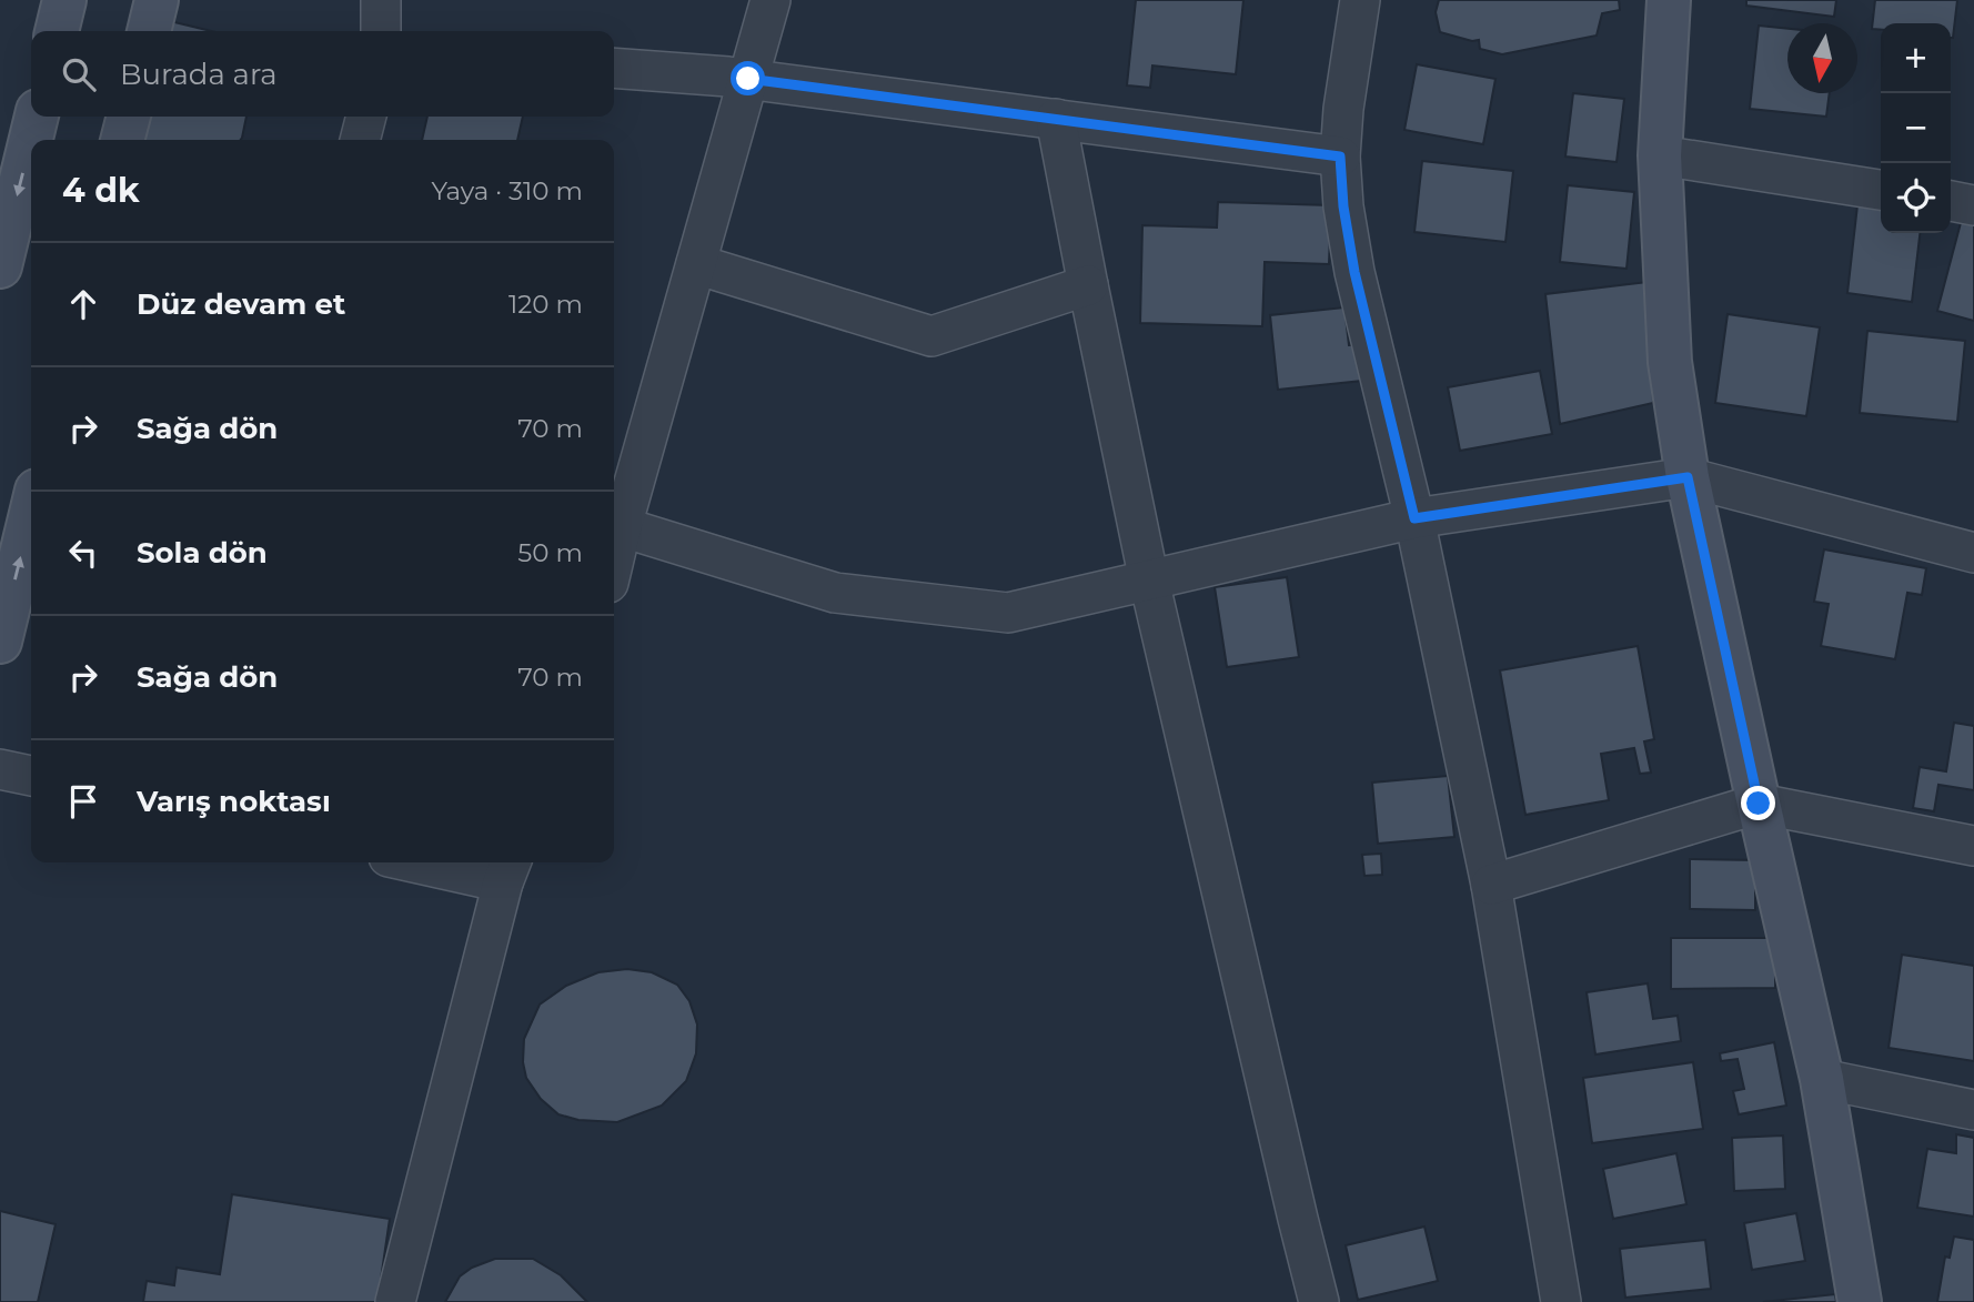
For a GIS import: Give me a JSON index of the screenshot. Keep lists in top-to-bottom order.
{
  "north": "bottom",
  "page": {
    "map_buttons": ["+", "−"],
    "search": "Burada ara",
    "heading": ["4 dk", "Yaya · 310 m"],
    "list": [
      ["Düz devam et", "120 m"],
      ["Sağa dön", "70 m"],
      ["Sola dön", "50 m"],
      ["Sağa dön", "70 m"],
      "Varış noktası"
    ]
  }
}
